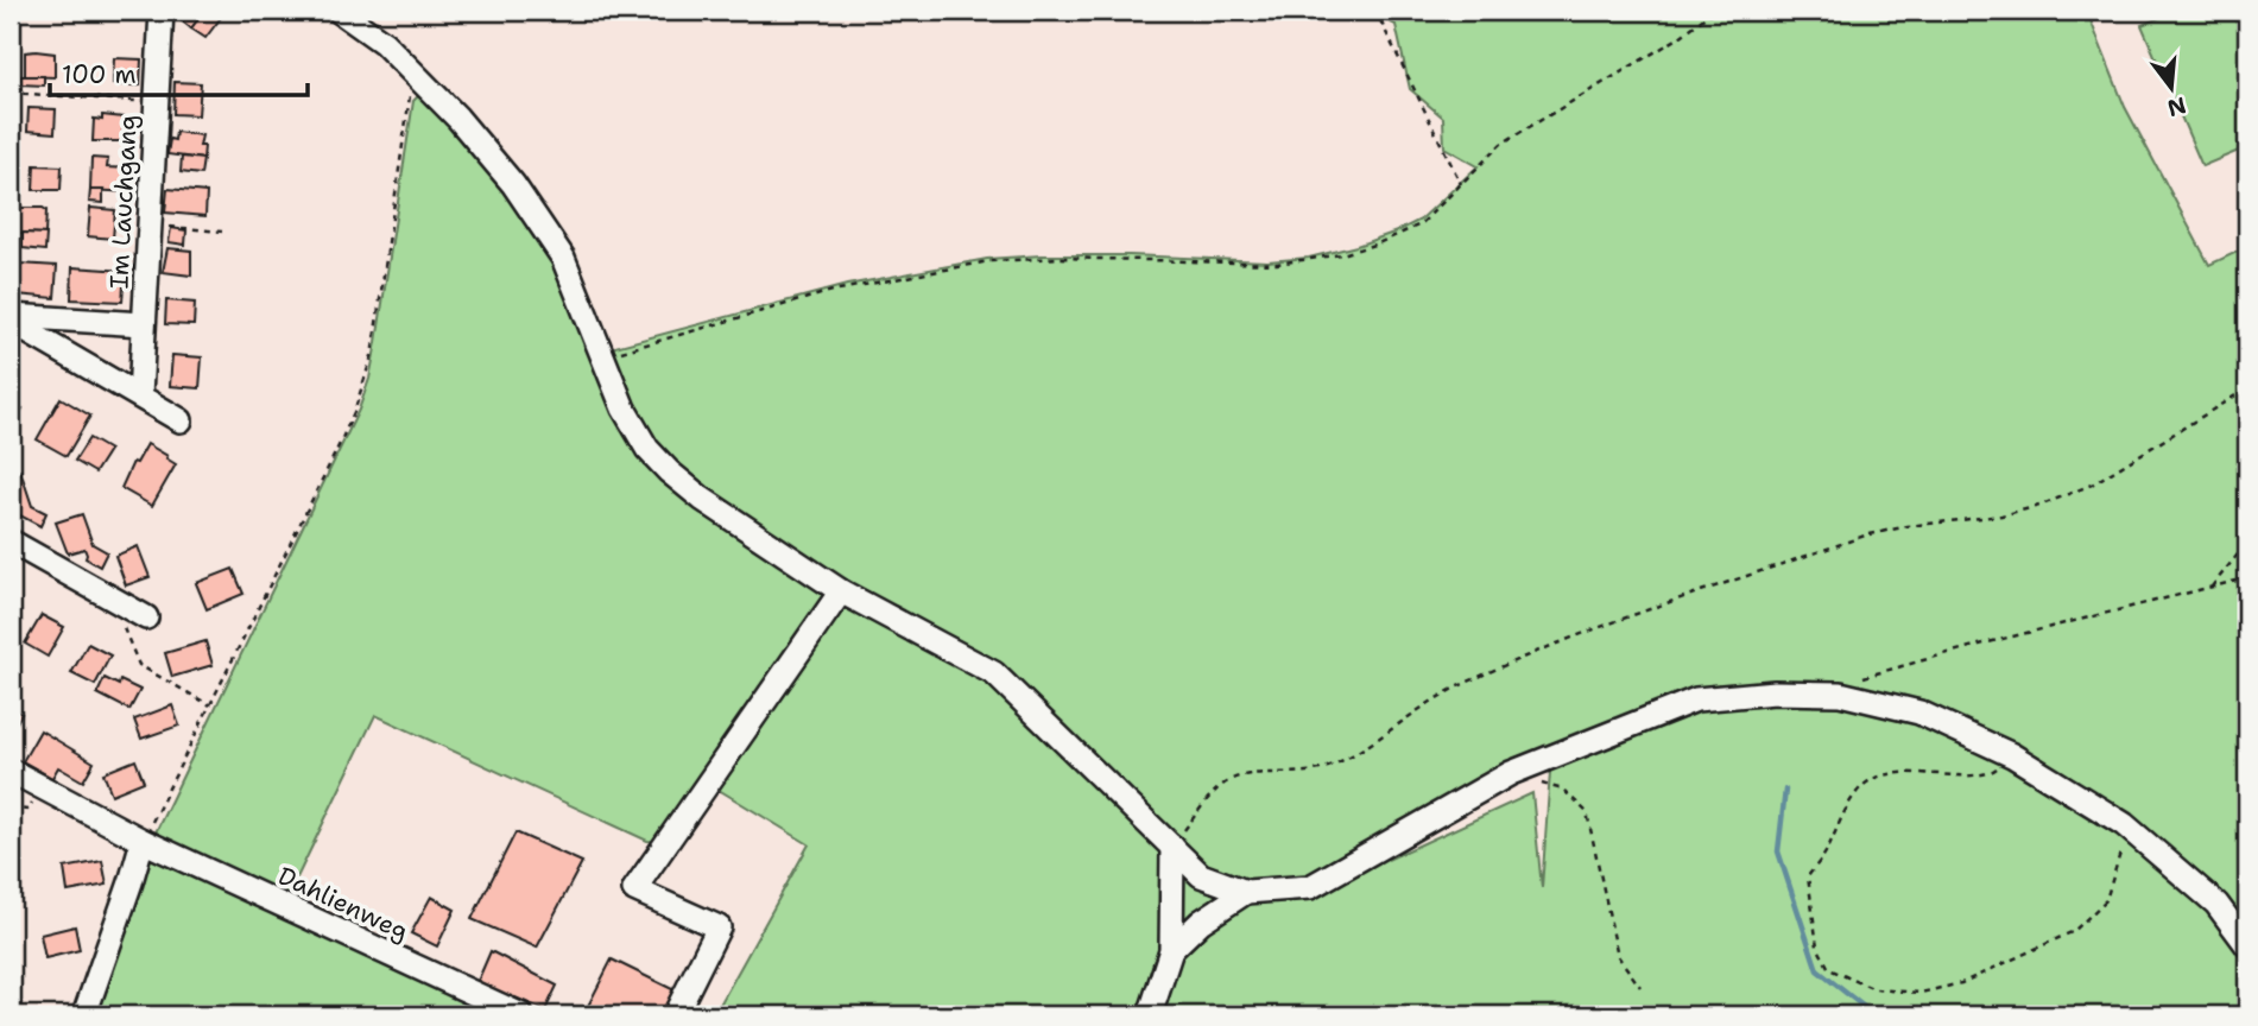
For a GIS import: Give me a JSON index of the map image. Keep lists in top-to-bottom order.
{
  "streets": {
    "street": ["Im Lauchgang", "Dahlienweg"]
  },
  "scale_bar": "100 m",
  "north": "bottom"
}
